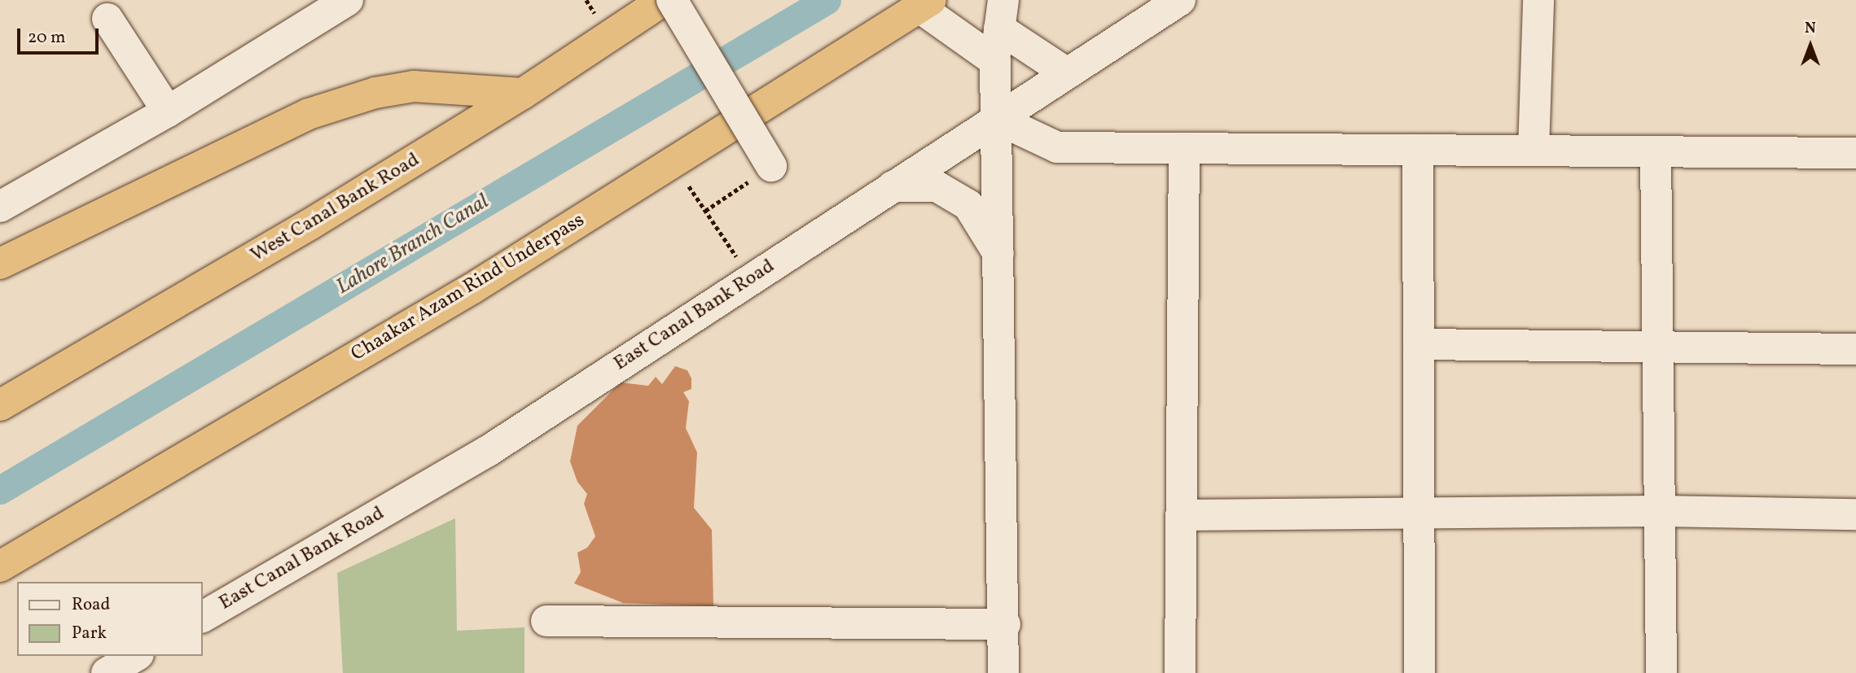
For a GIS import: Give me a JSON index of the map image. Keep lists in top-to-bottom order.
{
  "streets": {
    "highway": ["West Canal Bank Road", "Chaakar Azam Rind Underpass"],
    "street": ["East Canal Bank Road"]
  },
  "water": ["Lahore Branch Canal"],
  "legend": ["Road", "Park"],
  "scale_bar": "20 m",
  "north": "top"
}
